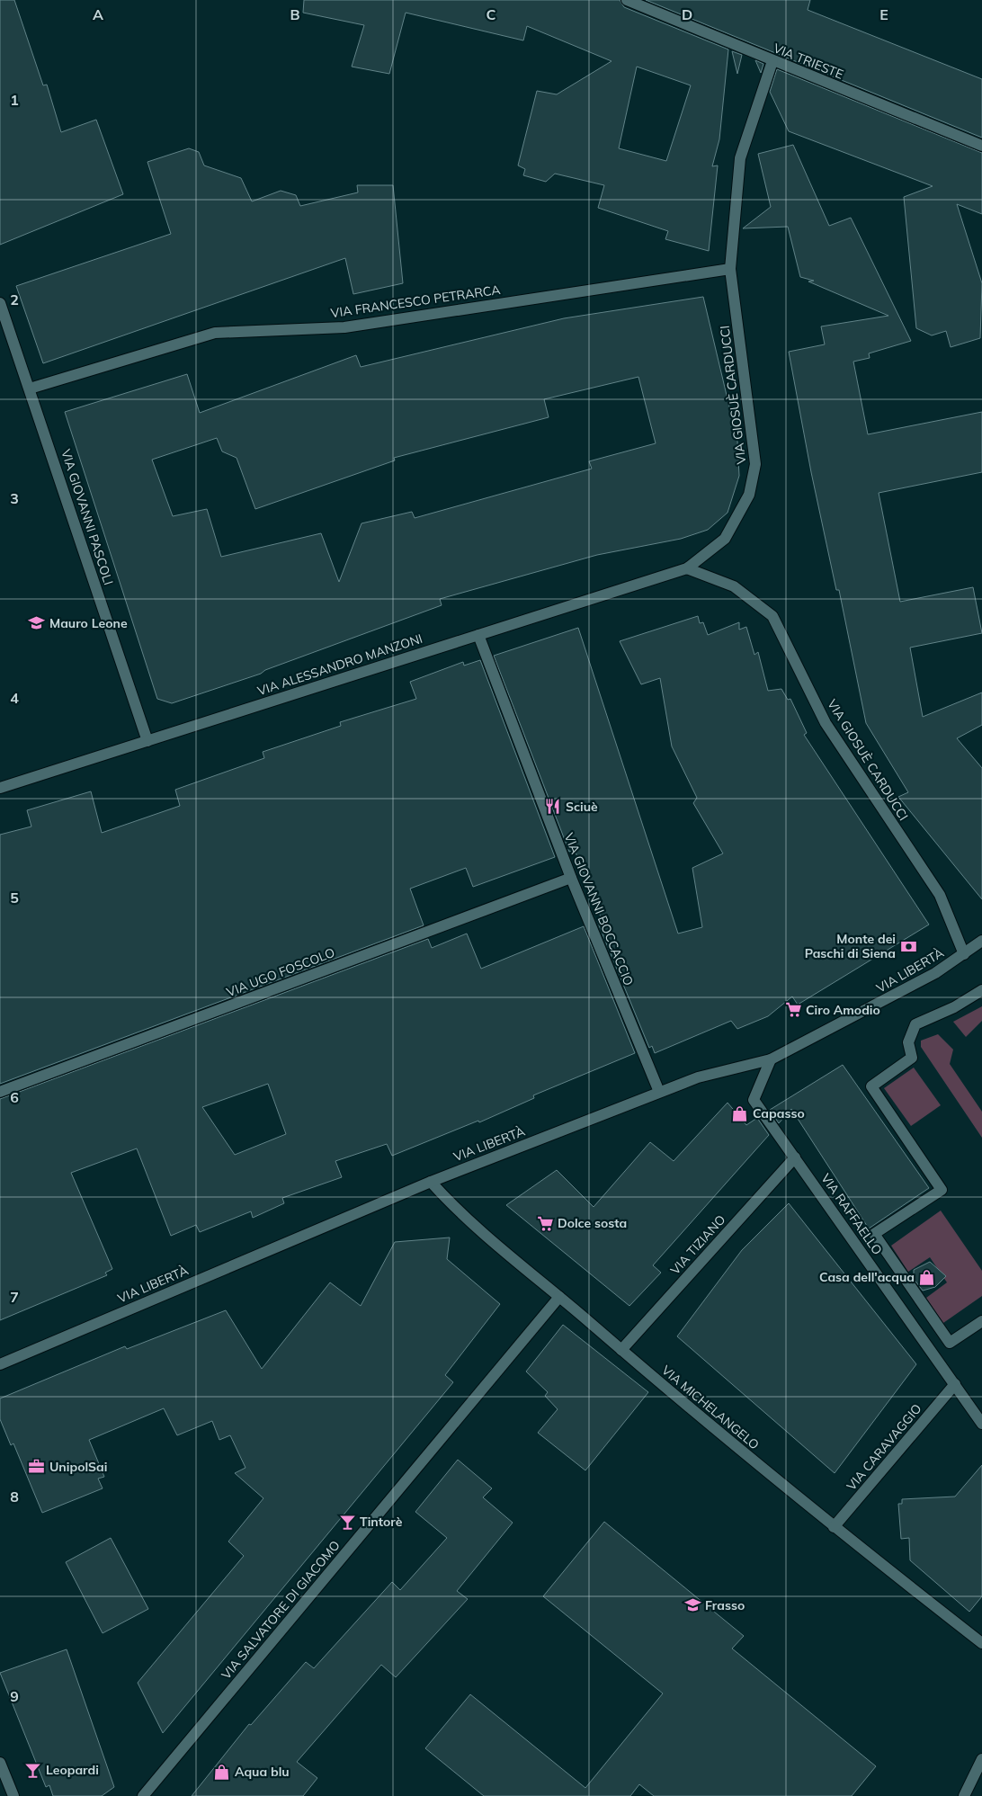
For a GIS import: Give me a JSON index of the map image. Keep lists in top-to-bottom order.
{
  "streets": {
    "street": [
      "VIA TRIESTE",
      "VIA FRANCESCO PETRARCA",
      "VIA GIOSUÈ CARDUCCI",
      "VIA GIOVANNI PASCOLI",
      "VIA ALESSANDRO MANZONI",
      "VIA GIOVANNI BOCCACCIO",
      "VIA LIBERTÀ",
      "VIA UGO FOSCOLO",
      "VIA RAFFAELLO",
      "VIA TIZIANO",
      "VIA MICHELANGELO",
      "VIA CARAVAGGIO",
      "VIA SALVATORE DI GIACOMO"
    ]
  },
  "crossings": [
    ["VIA TRIESTE", "VIA GIOSUÈ CARDUCCI"],
    ["VIA FRANCESCO PETRARCA", "VIA GIOSUÈ CARDUCCI"],
    ["VIA FRANCESCO PETRARCA", "VIA GIOVANNI PASCOLI"],
    ["VIA GIOSUÈ CARDUCCI", "VIA ALESSANDRO MANZONI"],
    ["VIA GIOSUÈ CARDUCCI", "VIA LIBERTÀ"],
    ["VIA GIOVANNI PASCOLI", "VIA ALESSANDRO MANZONI"],
    ["VIA ALESSANDRO MANZONI", "VIA GIOVANNI BOCCACCIO"],
    ["VIA GIOVANNI BOCCACCIO", "VIA LIBERTÀ"],
    ["VIA GIOVANNI BOCCACCIO", "VIA UGO FOSCOLO"],
    ["VIA LIBERTÀ", "VIA RAFFAELLO"],
    ["VIA LIBERTÀ", "VIA MICHELANGELO"],
    ["VIA RAFFAELLO", "VIA TIZIANO"],
    ["VIA RAFFAELLO", "VIA CARAVAGGIO"],
    ["VIA TIZIANO", "VIA MICHELANGELO"],
    ["VIA MICHELANGELO", "VIA CARAVAGGIO"],
    ["VIA MICHELANGELO", "VIA SALVATORE DI GIACOMO"]
  ],
  "places": {
    "school or university": ["Mauro Leone", "Frasso"],
    "restaurant": ["Sciuè"],
    "bank": ["Monte dei Paschi di Siena"],
    "supermarket": ["Ciro Amodio", "Dolce sosta"],
    "shop": ["Capasso", "Casa dell'acqua", "Aqua blu"],
    "office": ["UnipolSai"],
    "bar": ["Tintorè", "Leopardi"]
  },
  "grid": {
    "columns": [
      "A",
      "B",
      "C",
      "D",
      "E"
    ],
    "rows": [
      "1",
      "2",
      "3",
      "4",
      "5",
      "6",
      "7",
      "8",
      "9"
    ]
  }
}
